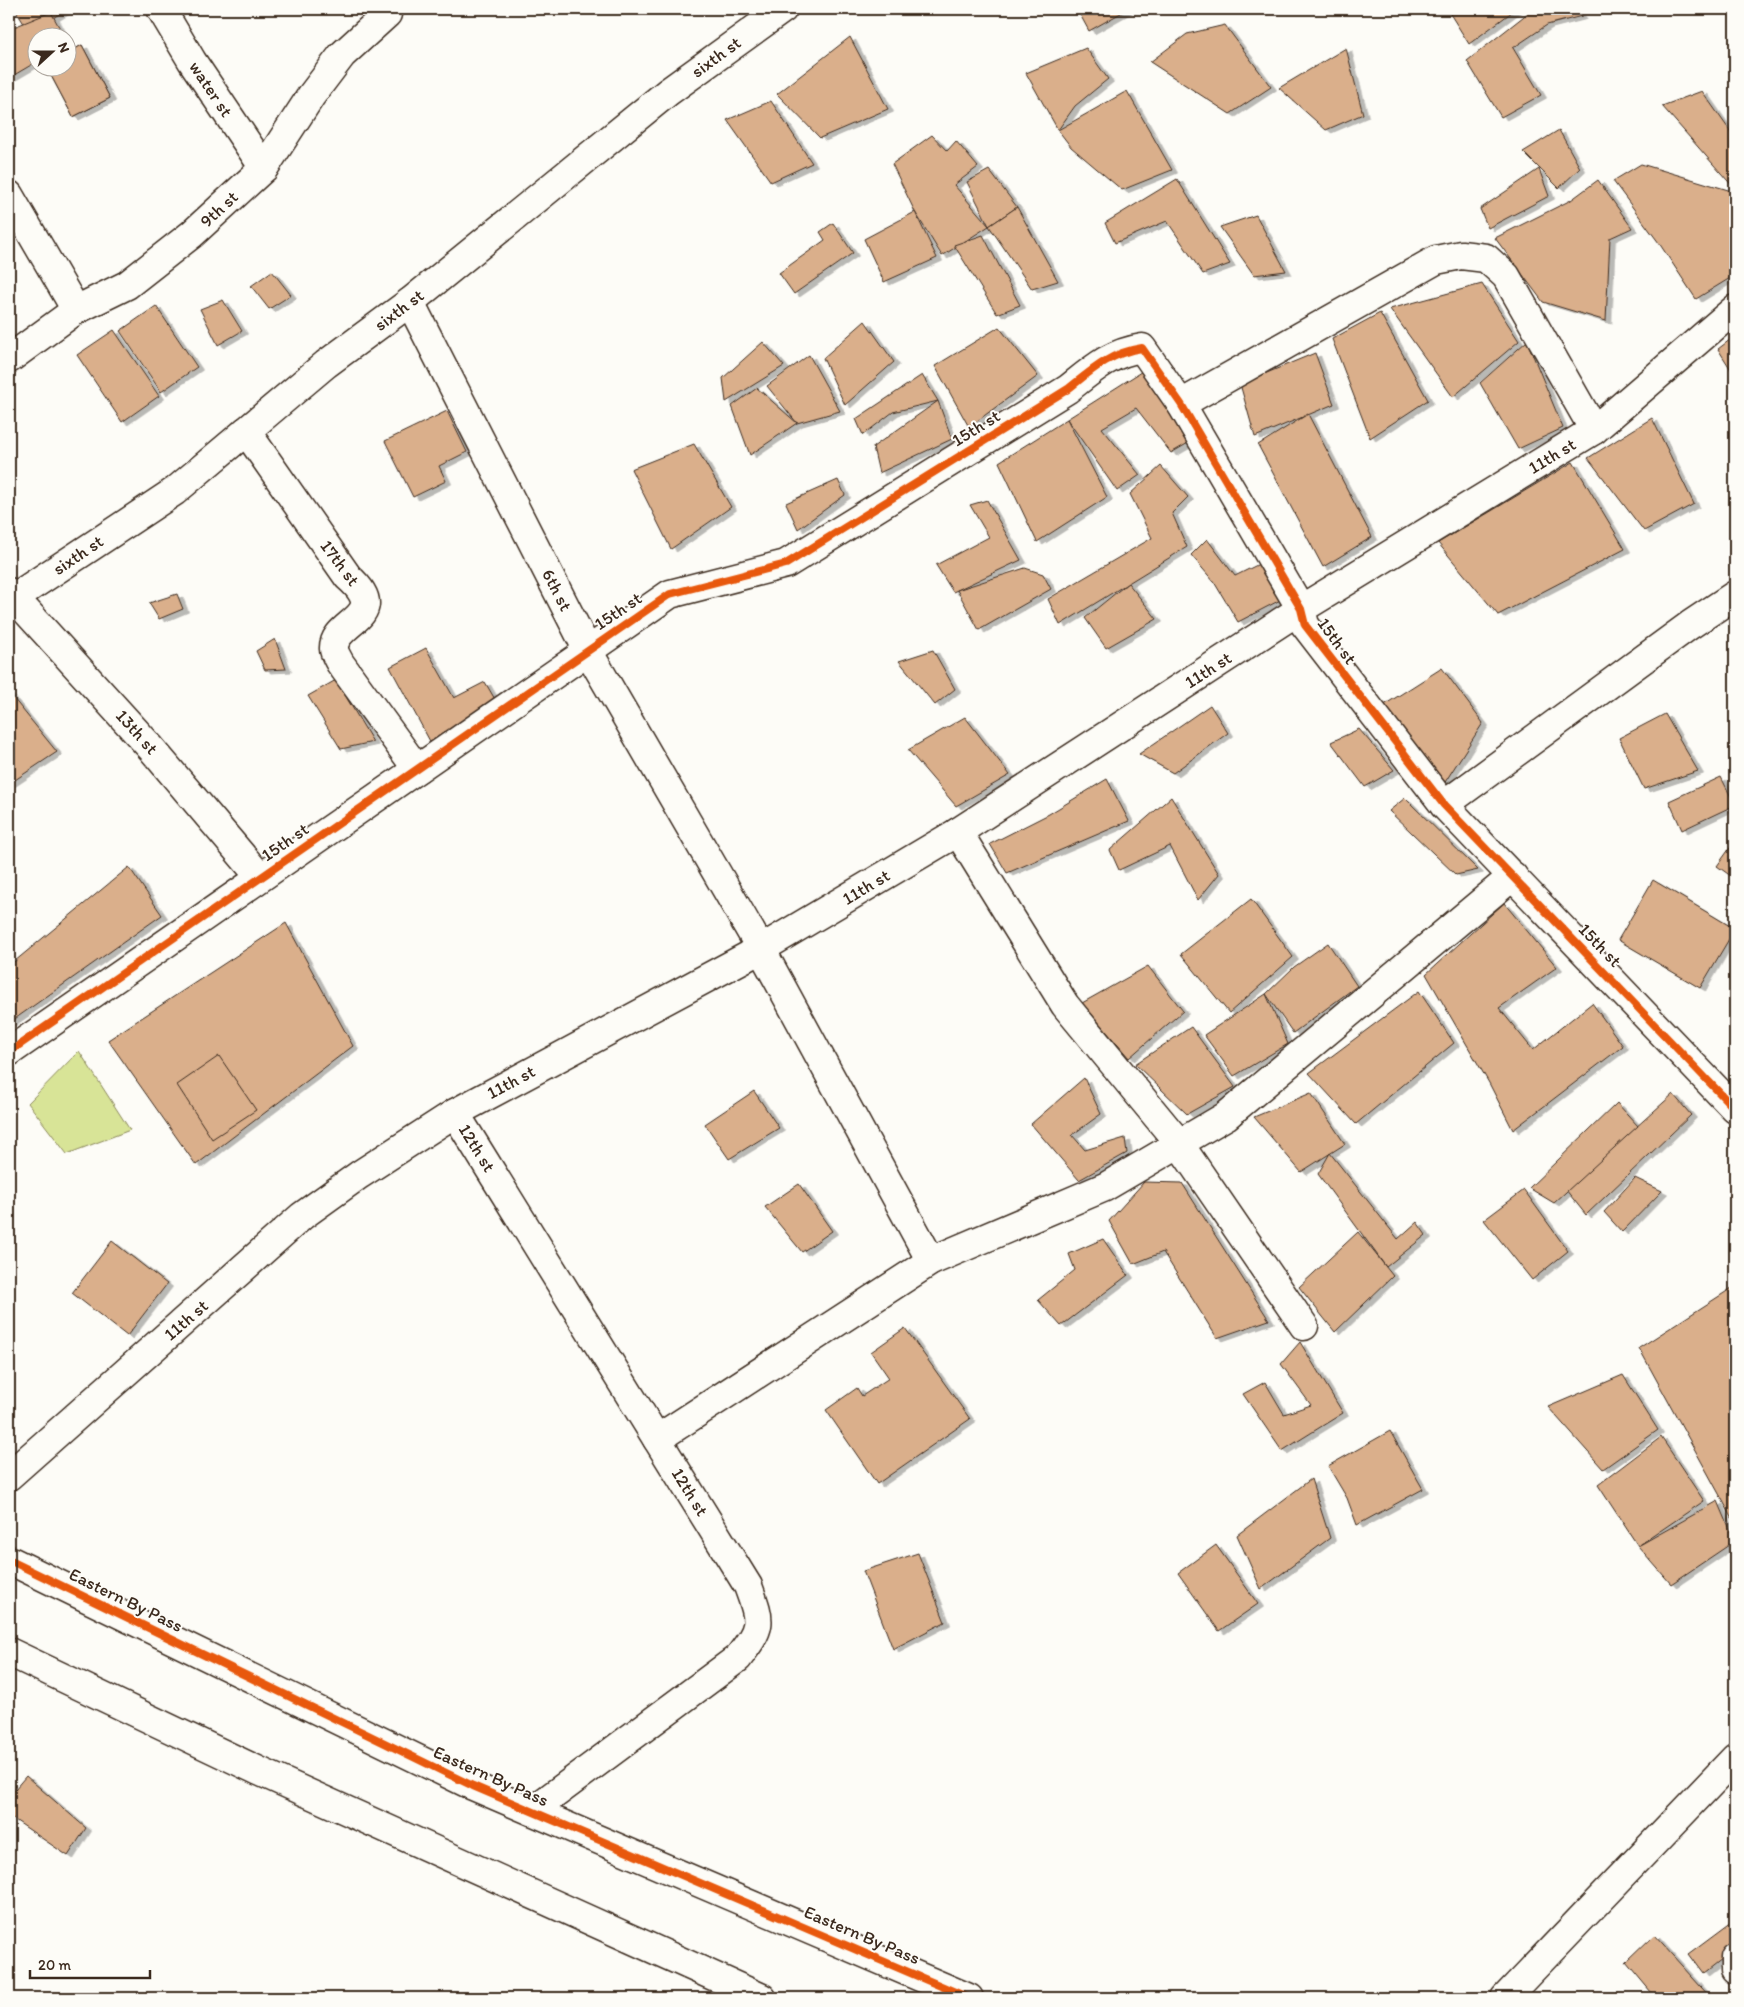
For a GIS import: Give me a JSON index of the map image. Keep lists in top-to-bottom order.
{
  "streets": {
    "street": [
      "sixth st",
      "water st",
      "9th st",
      "15th st",
      "11th st",
      "17th st",
      "6th st",
      "13th st",
      "12th st",
      "Eastern By Pass"
    ]
  },
  "crossings": [
    ["sixth st", "17th st"],
    ["sixth st", "6th st"],
    ["sixth st", "13th st"],
    ["water st", "9th st"],
    ["15th st", "11th st"],
    ["15th st", "17th st"],
    ["15th st", "6th st"],
    ["15th st", "13th st"],
    ["11th st", "6th st"],
    ["11th st", "12th st"],
    ["12th st", "Eastern By Pass"]
  ],
  "scale_bar": "20 m",
  "north": "right"
}
